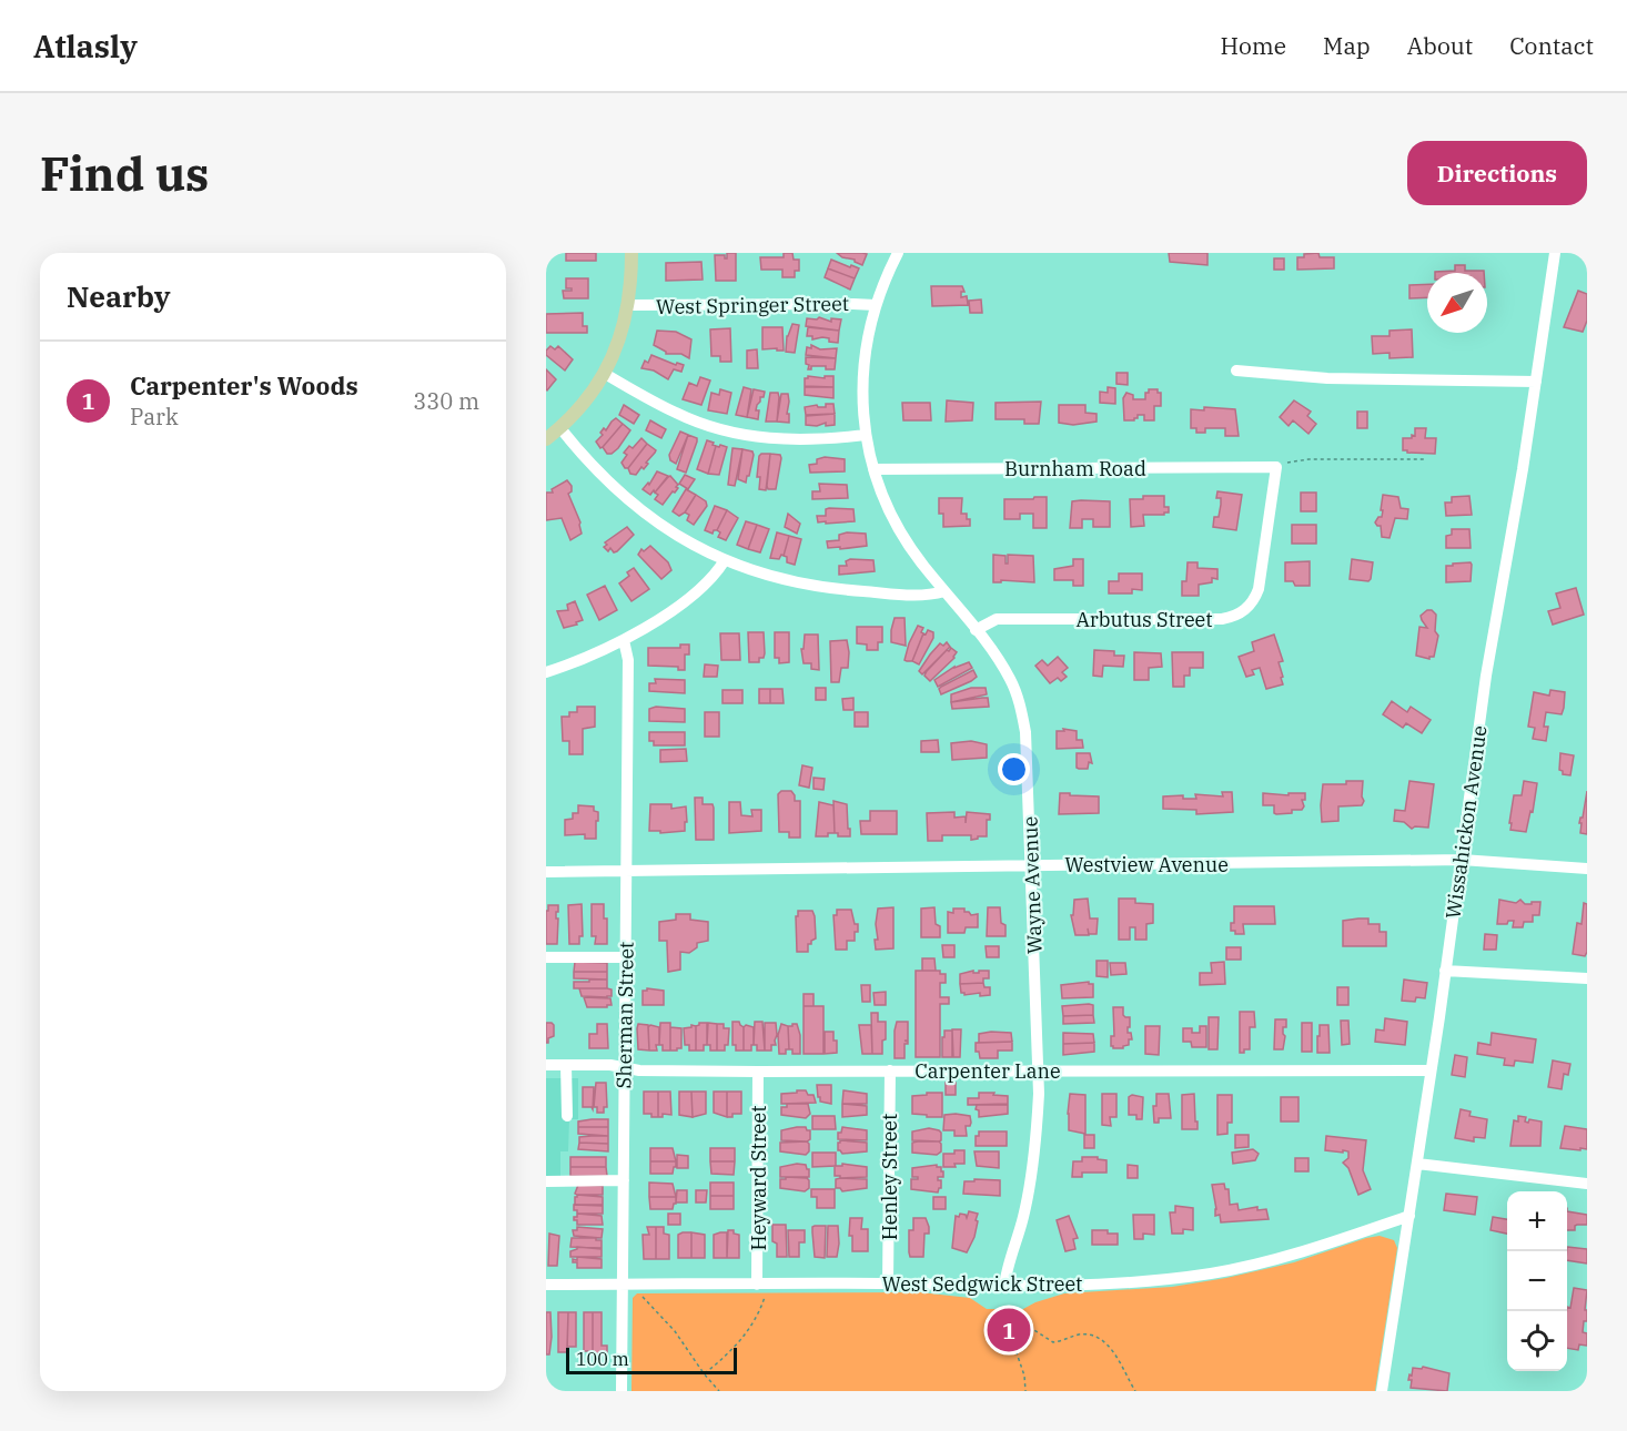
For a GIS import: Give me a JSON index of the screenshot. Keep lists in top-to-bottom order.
{
  "streets": {
    "street": [
      "West Springer Street",
      "Burnham Road",
      "Arbutus Street",
      "Wissahickon Avenue",
      "Westview Avenue",
      "Wayne Avenue",
      "Sherman Street",
      "Carpenter Lane",
      "Henley Street",
      "Heyward Street",
      "West Sedgwick Street"
    ]
  },
  "crossings": [
    ["West Springer Street", "Wayne Avenue"],
    ["Burnham Road", "Arbutus Street"],
    ["Burnham Road", "Wayne Avenue"],
    ["Arbutus Street", "Wayne Avenue"],
    ["Wissahickon Avenue", "Westview Avenue"],
    ["Wissahickon Avenue", "Carpenter Lane"],
    ["Wissahickon Avenue", "West Sedgwick Street"],
    ["Westview Avenue", "Wayne Avenue"],
    ["Westview Avenue", "Sherman Street"],
    ["Wayne Avenue", "Carpenter Lane"],
    ["Wayne Avenue", "West Sedgwick Street"],
    ["Sherman Street", "Carpenter Lane"],
    ["Sherman Street", "West Sedgwick Street"],
    ["Carpenter Lane", "Henley Street"],
    ["Carpenter Lane", "Heyward Street"],
    ["Henley Street", "West Sedgwick Street"],
    ["Heyward Street", "West Sedgwick Street"]
  ],
  "scale_bar": "100 m",
  "north": "bottom left",
  "page": {
    "header": "Atlasly",
    "nav": [
      "Home",
      "Map",
      "About",
      "Contact"
    ],
    "buttons": "Directions",
    "title": "Find us",
    "heading": "Nearby",
    "list": [
      {
        "mark": "1",
        "name": "Carpenter's Woods",
        "note": "Park",
        "value": "330 m"
      }
    ],
    "map_buttons": ["+", "−"],
    "pins": "1",
    "scale": "100 m"
  }
}
